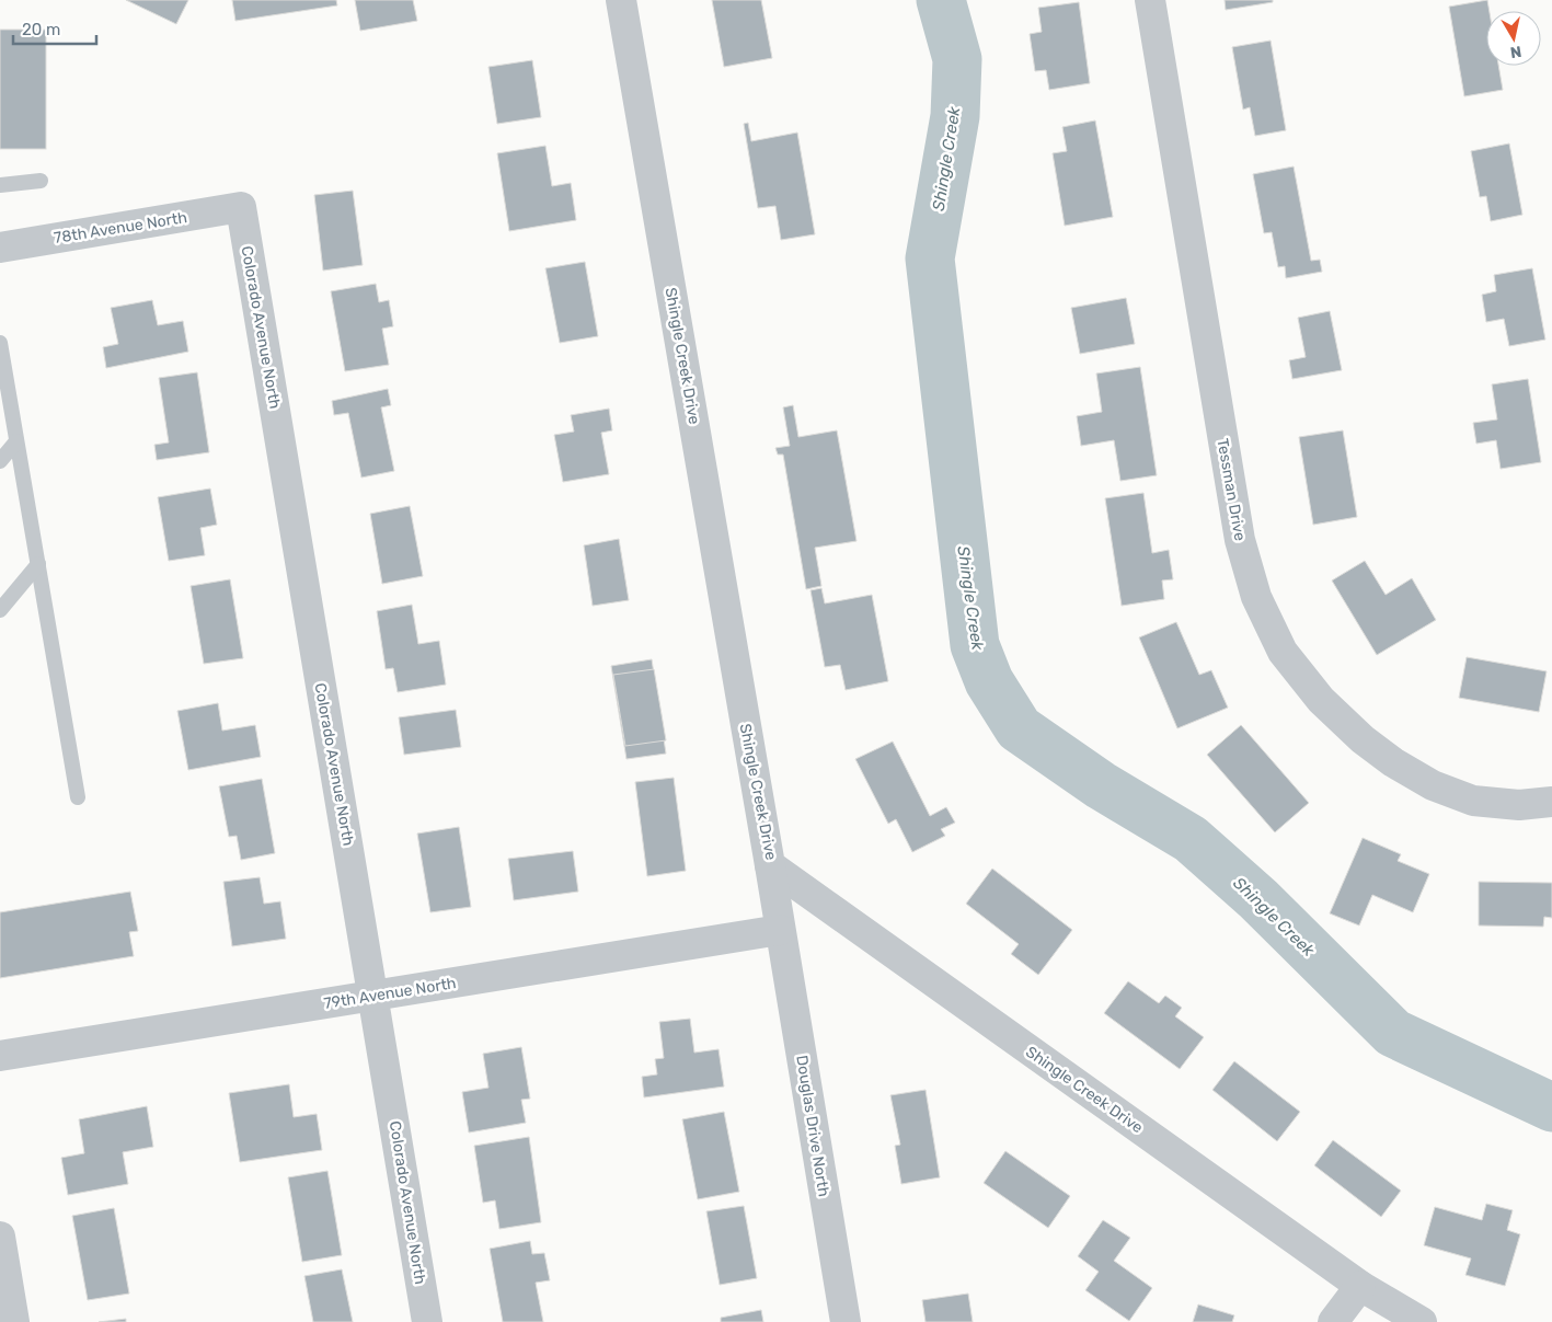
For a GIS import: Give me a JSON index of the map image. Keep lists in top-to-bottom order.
{
  "streets": {
    "street": [
      "78th Avenue North",
      "Colorado Avenue North",
      "Shingle Creek Drive",
      "Tessman Drive",
      "79th Avenue North",
      "Douglas Drive North"
    ]
  },
  "crossings": [
    ["78th Avenue North", "Colorado Avenue North"],
    ["Colorado Avenue North", "79th Avenue North"],
    ["Shingle Creek Drive", "Douglas Drive North"],
    ["79th Avenue North", "Douglas Drive North"]
  ],
  "water": ["Shingle Creek"],
  "scale_bar": "20 m",
  "north": "bottom"
}
